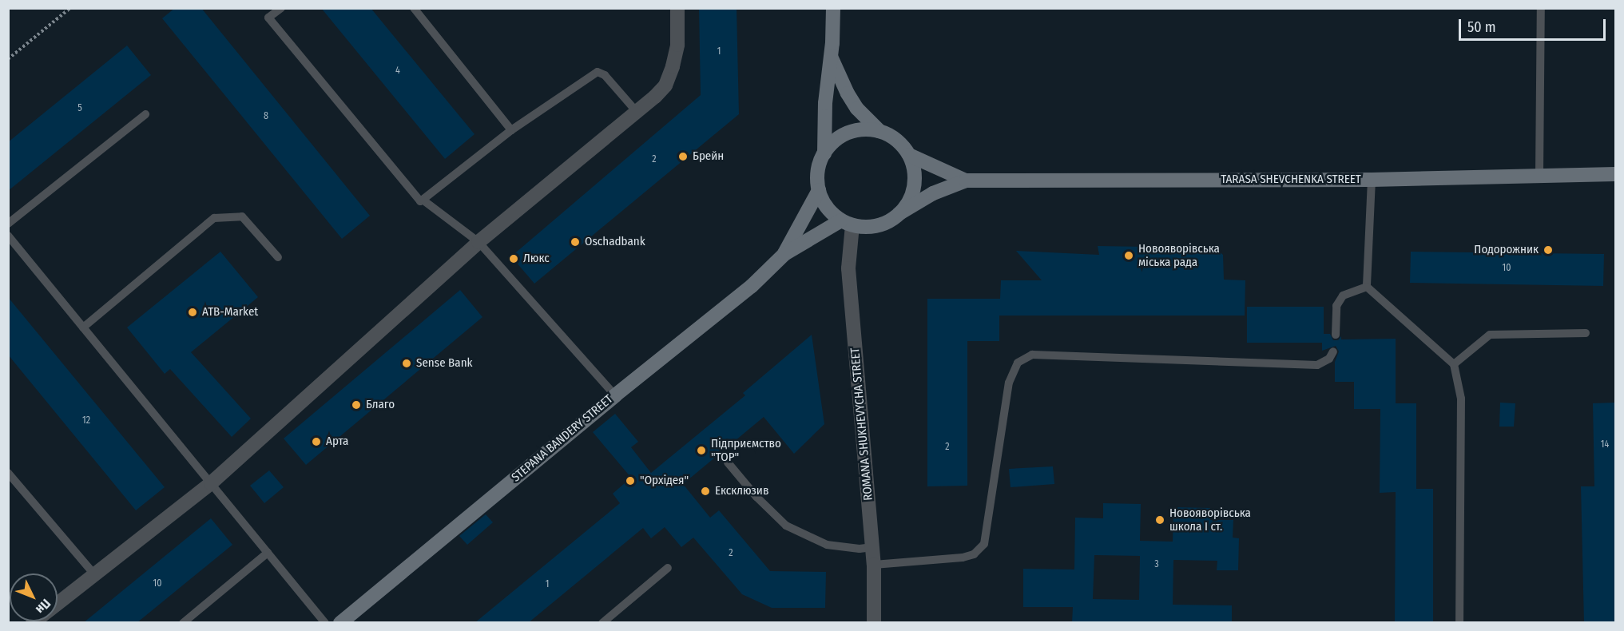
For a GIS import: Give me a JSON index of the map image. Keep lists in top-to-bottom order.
{
  "streets": {
    "street": ["TARASA SHEVCHENKA STREET", "ROMANA SHUKHEVYCHA STREET", "STEPANA BANDERY STREET"]
  },
  "crossings": [
    ["TARASA SHEVCHENKA STREET", "ROMANA SHUKHEVYCHA STREET"],
    ["TARASA SHEVCHENKA STREET", "STEPANA BANDERY STREET"],
    ["ROMANA SHUKHEVYCHA STREET", "STEPANA BANDERY STREET"]
  ],
  "places": [
    "Брейн",
    "Oschadbank",
    "Подорожник",
    "Новояворівська міська рада",
    "Люкс",
    "ATB-Market",
    "Sense Bank",
    "Благо",
    "Арта",
    "Підприємство \"ТОР\"",
    "\"Орхідея\"",
    "Ексклюзив",
    "Новояворівська школа І ст."
  ],
  "house_numbers": [
    "1",
    "4",
    "5",
    "8",
    "2",
    "10",
    "12",
    "14",
    "2",
    "2",
    "3",
    "10",
    "1"
  ],
  "scale_bar": "50 m",
  "north": "bottom right"
}
